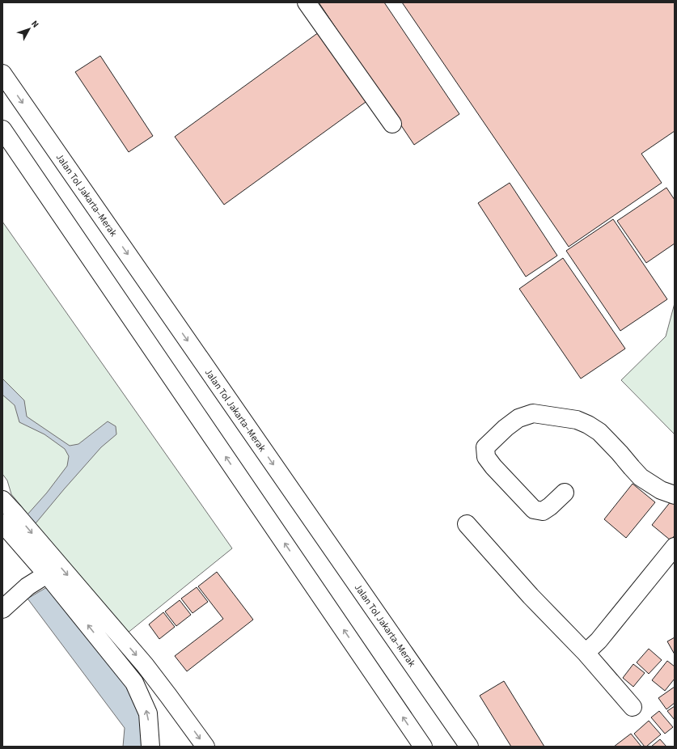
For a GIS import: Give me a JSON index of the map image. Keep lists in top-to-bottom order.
{
  "streets": {
    "main road": ["Jalan Tol Jakarta–Merak"]
  },
  "north": "top right"
}
